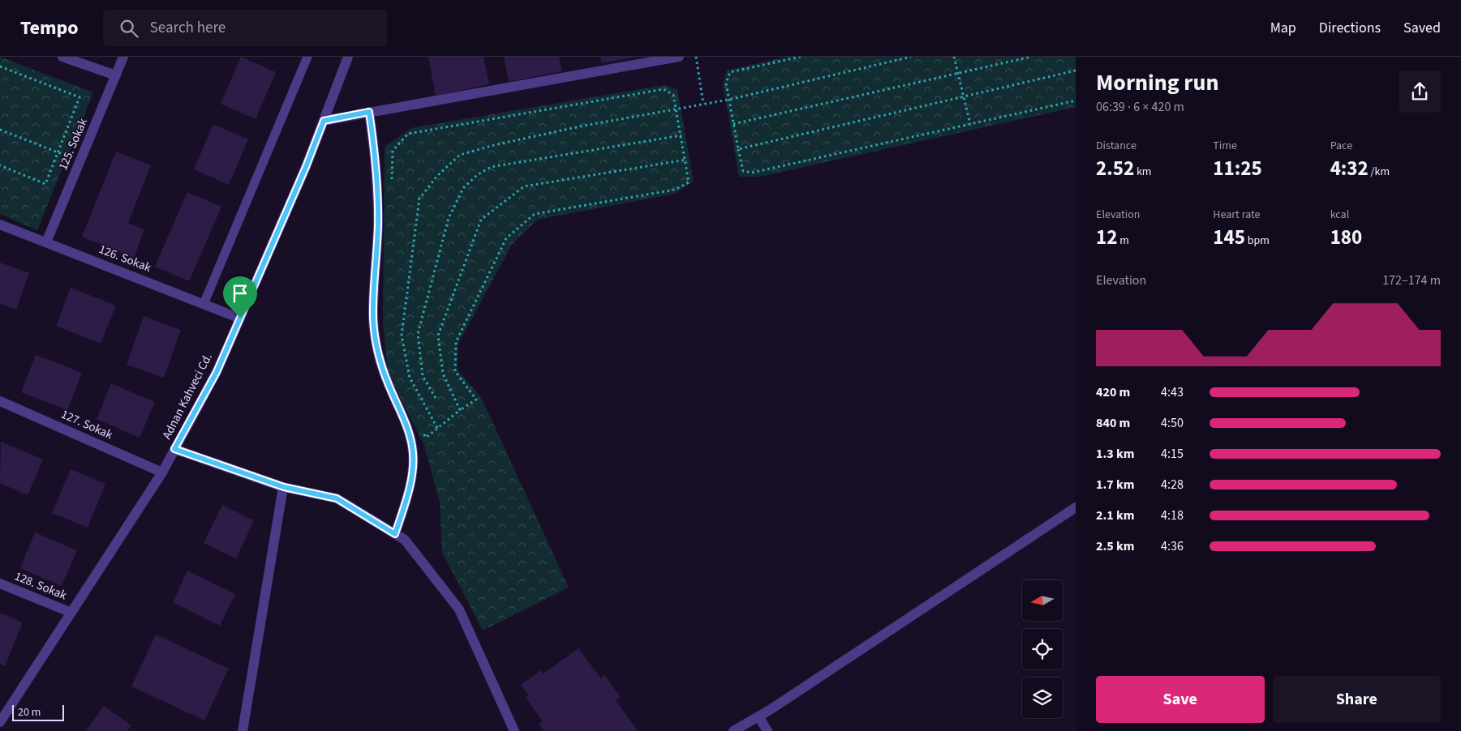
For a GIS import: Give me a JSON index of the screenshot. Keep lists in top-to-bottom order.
{
  "streets": {
    "street": [
      "125. Sokak",
      "126. Sokak",
      "Adnan Kahveci Cd.",
      "127. Sokak",
      "128. Sokak"
    ]
  },
  "crossings": [
    ["125. Sokak", "126. Sokak"],
    ["126. Sokak", "Adnan Kahveci Cd."],
    ["Adnan Kahveci Cd.", "127. Sokak"],
    ["Adnan Kahveci Cd.", "128. Sokak"]
  ],
  "scale_bar": "20 m",
  "north": "left",
  "page": {
    "header": "Tempo",
    "search": "Search here",
    "nav": ["Map", "Directions", "Saved"],
    "heading": ["Morning run", "06:39 · 6 × 420 m"],
    "stats": [
      ["Distance", "2.52 km"],
      ["Time", "11:25"],
      ["Pace", "4:32 /km"],
      ["Elevation", "12 m"],
      ["Heart rate", "145 bpm"],
      ["kcal", "180"]
    ],
    "chart": ["Elevation", "172–174 m"],
    "list": [
      {
        "name": "420 m",
        "note": "4:43"
      },
      {
        "name": "840 m",
        "note": "4:50"
      },
      {
        "name": "1.3 km",
        "note": "4:15"
      },
      {
        "name": "1.7 km",
        "note": "4:28"
      },
      {
        "name": "2.1 km",
        "note": "4:18"
      },
      {
        "name": "2.5 km",
        "note": "4:36"
      }
    ],
    "buttons": ["Save", "Share"],
    "scale": "20 m"
  }
}
